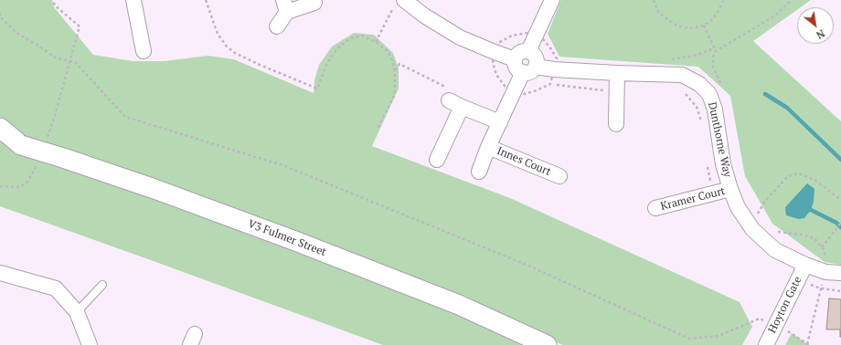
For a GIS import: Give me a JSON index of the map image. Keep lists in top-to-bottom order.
{
  "streets": {
    "street": [
      "Dunthorne Way",
      "Innes Court",
      "Kramer Court",
      "V3 Fulmer Street",
      "Hoyton Gate"
    ]
  },
  "crossings": [
    ["Dunthorne Way", "Innes Court"],
    ["Dunthorne Way", "Kramer Court"],
    ["Dunthorne Way", "Hoyton Gate"]
  ],
  "north": "bottom right"
}
